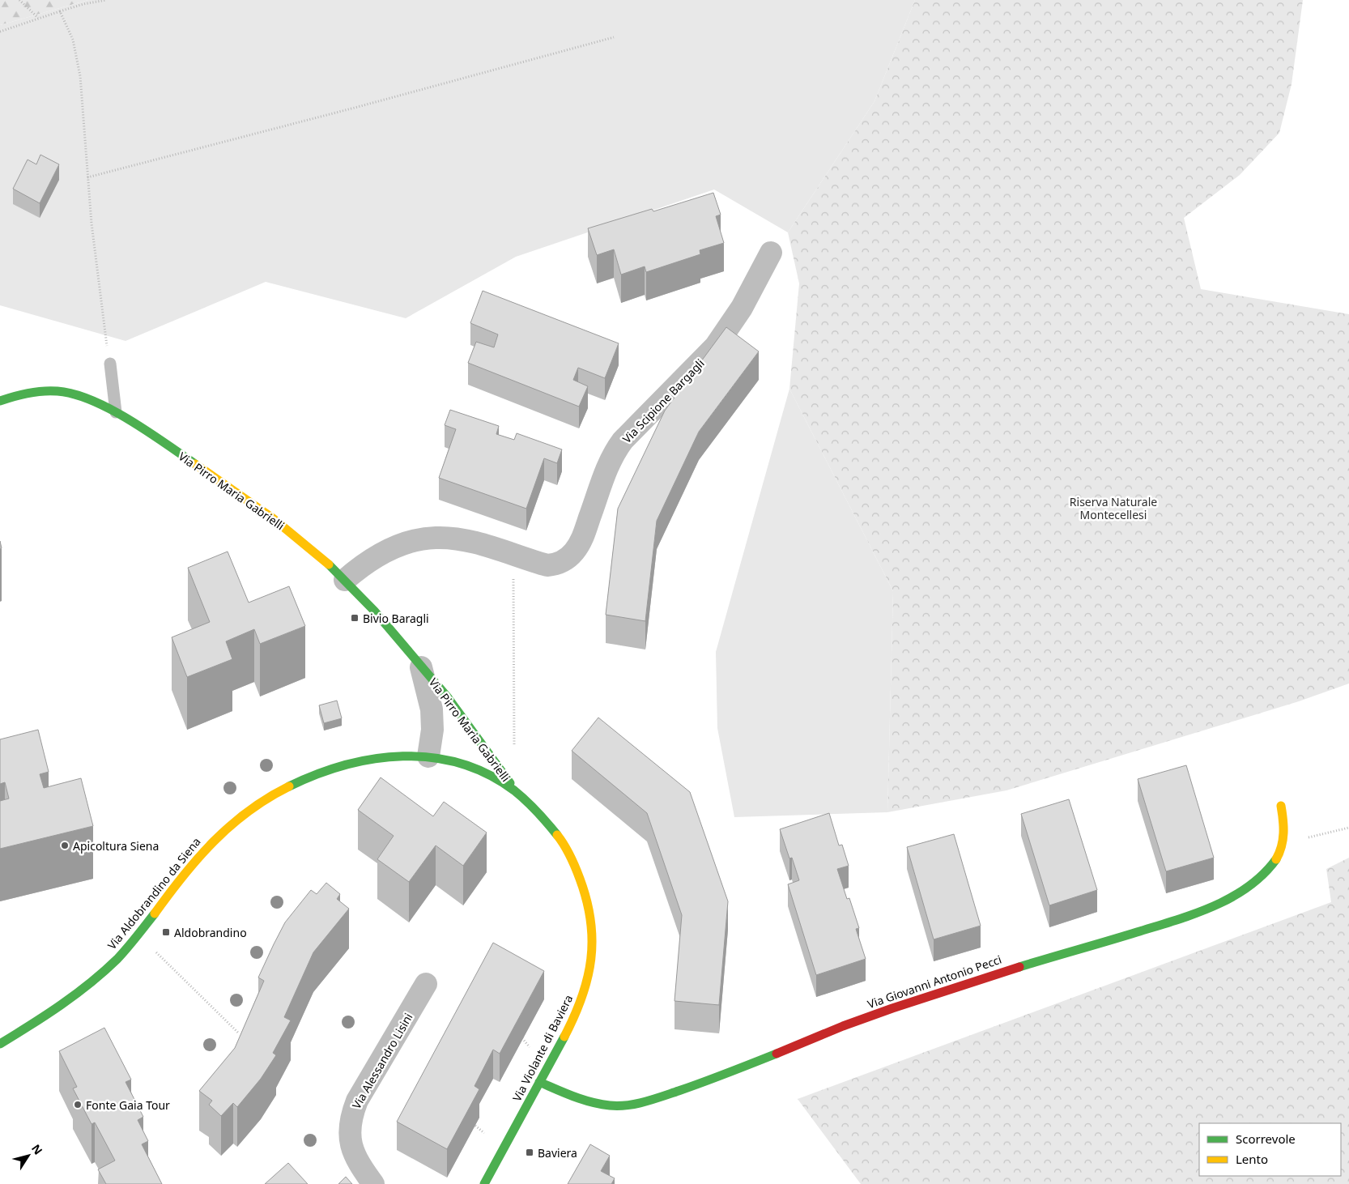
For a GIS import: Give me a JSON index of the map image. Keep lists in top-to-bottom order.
{
  "streets": {
    "street": [
      "Via Scipione Bargagli",
      "Via Pirro Maria Gabrielli",
      "Via Aldobrandino da Siena",
      "Via Giovanni Antonio Pecci",
      "Via Violante di Baviera",
      "Via Alessandro Lisini"
    ]
  },
  "crossings": [
    ["Via Scipione Bargagli", "Via Pirro Maria Gabrielli"],
    ["Via Pirro Maria Gabrielli", "Via Aldobrandino da Siena"],
    ["Via Pirro Maria Gabrielli", "Via Violante di Baviera"],
    ["Via Aldobrandino da Siena", "Via Violante di Baviera"],
    ["Via Giovanni Antonio Pecci", "Via Violante di Baviera"]
  ],
  "parks": ["Riserva Naturale Montecellesi"],
  "places": {
    "transit": ["Bivio Baragli", "Aldobrandino", "Baviera"],
    "other": ["Apicoltura Siena", "Fonte Gaia Tour"]
  },
  "legend": ["Scorrevole", "Lento"],
  "north": "top right"
}
